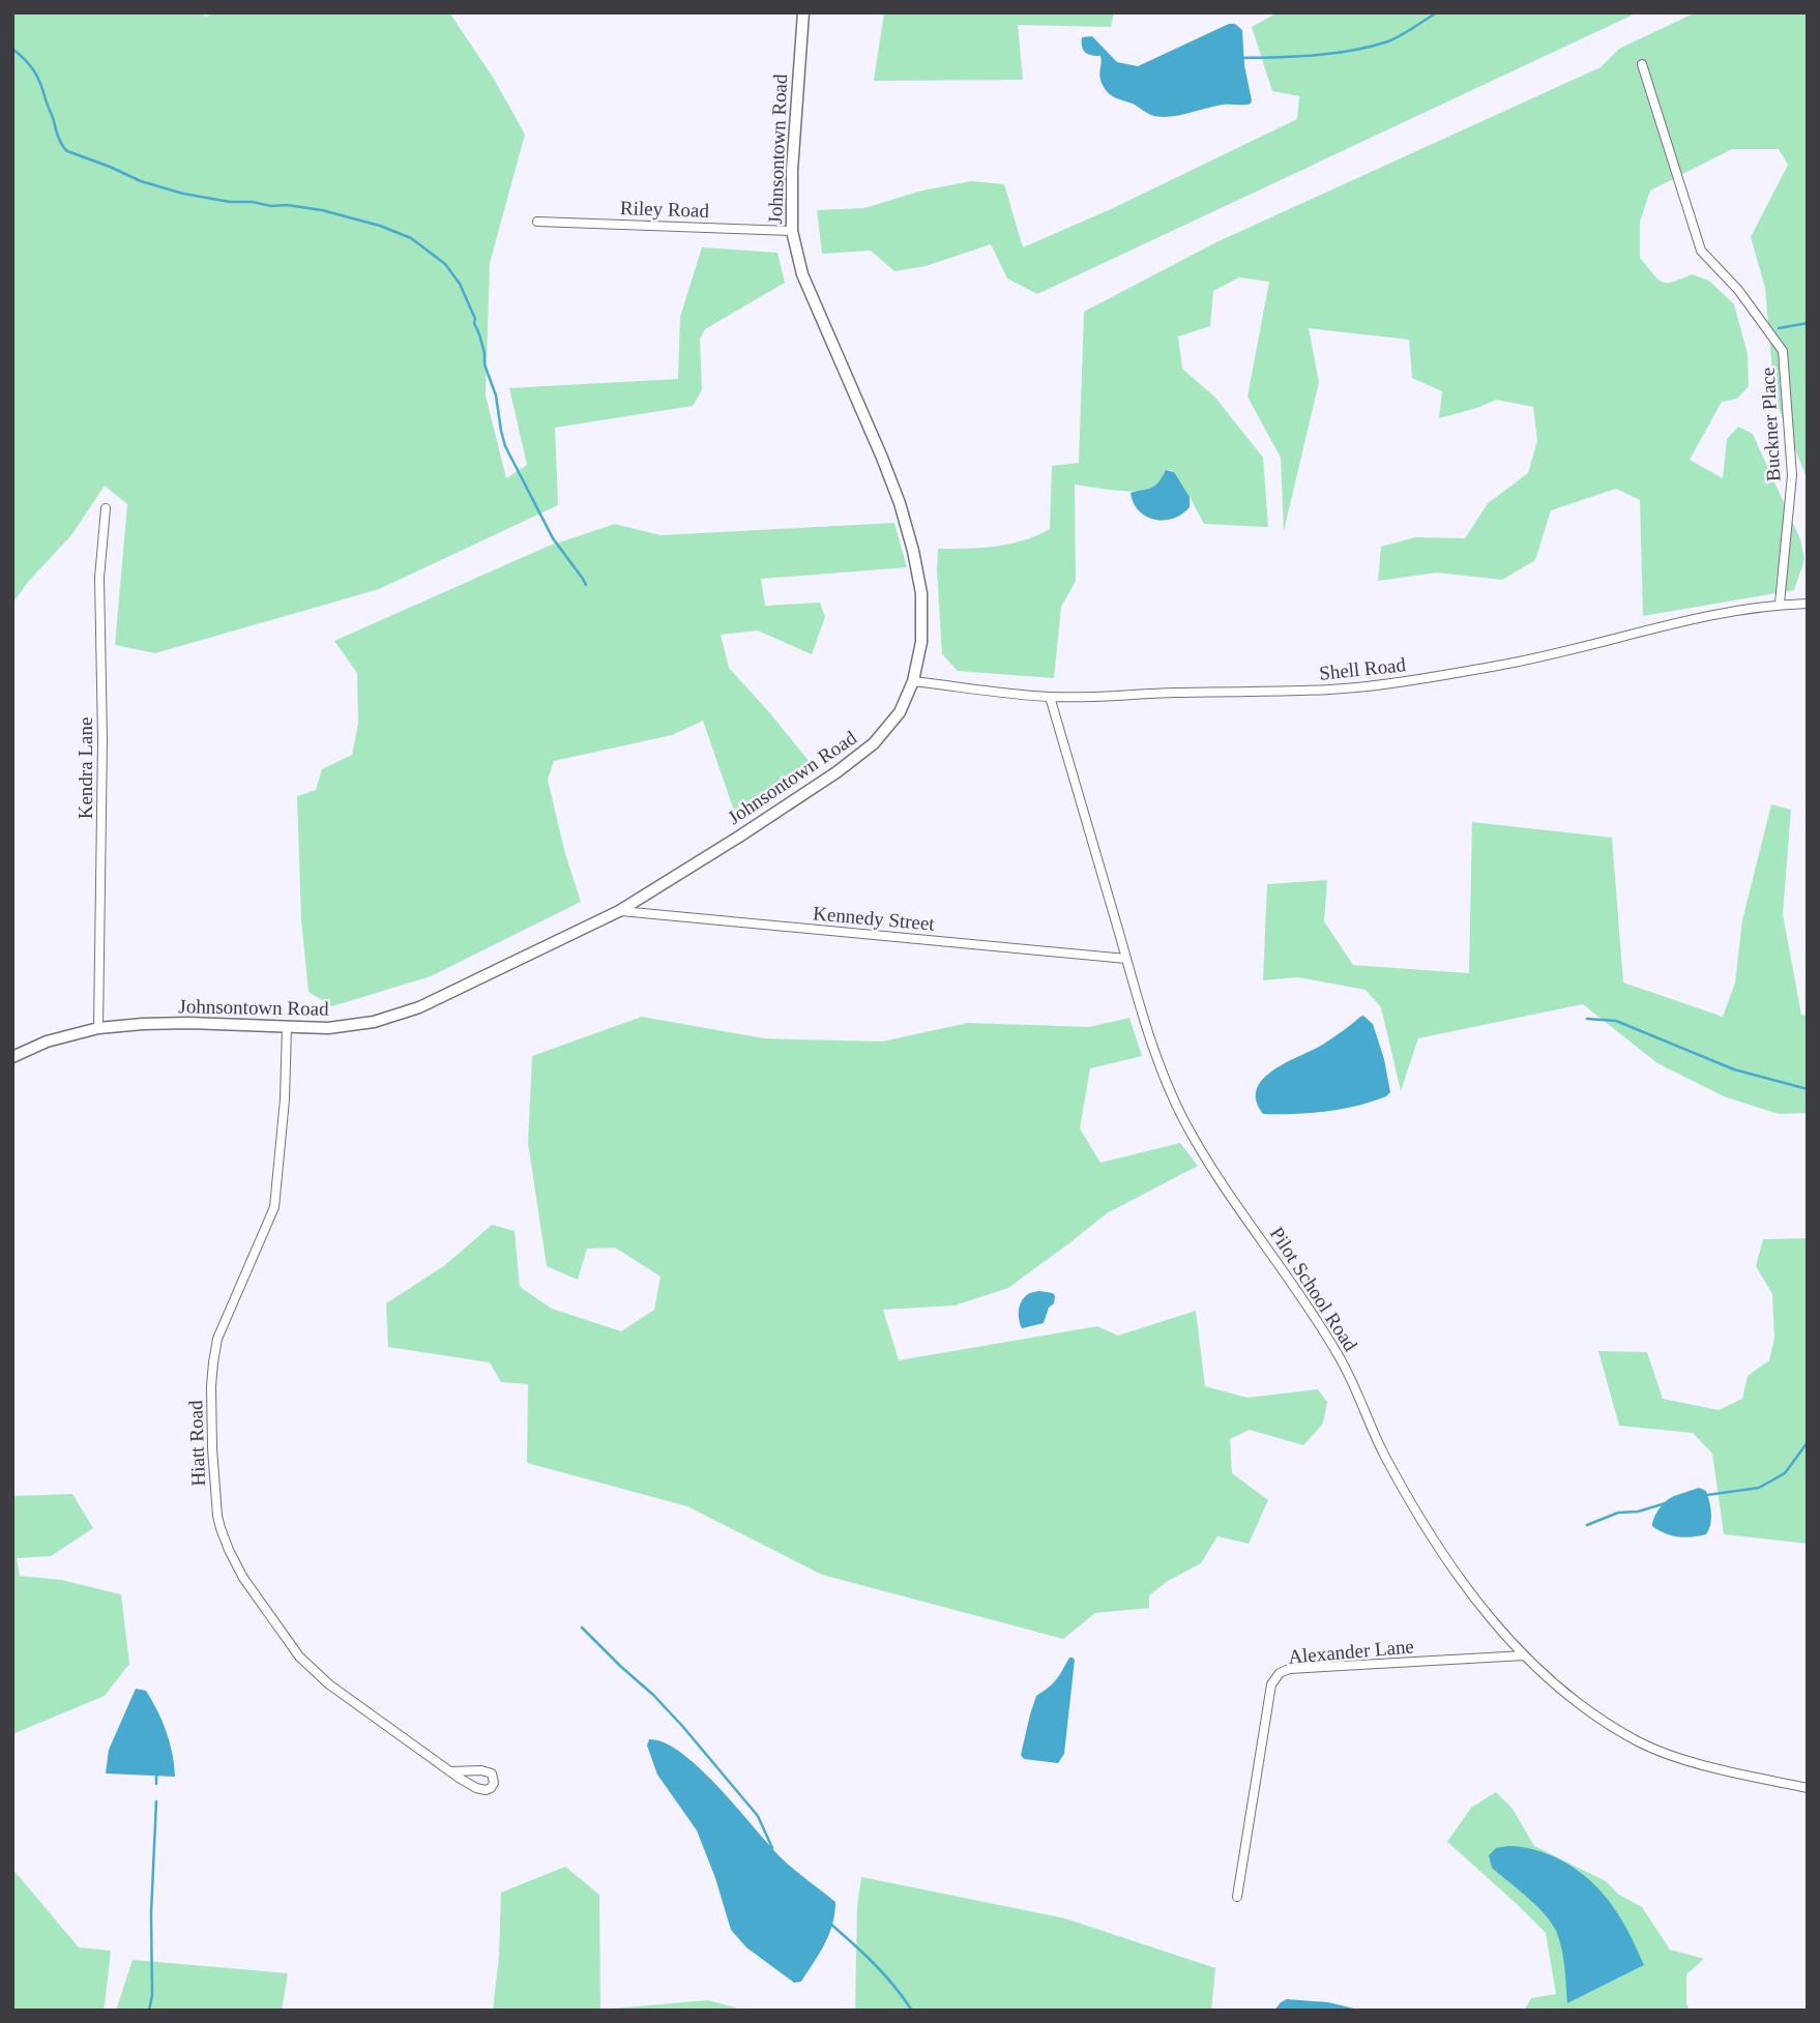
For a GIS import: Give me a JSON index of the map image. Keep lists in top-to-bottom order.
{
  "streets": {
    "street": [
      "Johnsontown Road",
      "Riley Road",
      "Buckner Place",
      "Shell Road",
      "Kendra Lane",
      "Kennedy Street",
      "Pilot School Road",
      "Hiatt Road",
      "Alexander Lane"
    ]
  },
  "crossings": [
    ["Johnsontown Road", "Riley Road"],
    ["Johnsontown Road", "Shell Road"],
    ["Johnsontown Road", "Kendra Lane"],
    ["Johnsontown Road", "Kennedy Street"],
    ["Johnsontown Road", "Hiatt Road"],
    ["Buckner Place", "Shell Road"],
    ["Shell Road", "Pilot School Road"],
    ["Kennedy Street", "Pilot School Road"],
    ["Pilot School Road", "Alexander Lane"]
  ]
}
